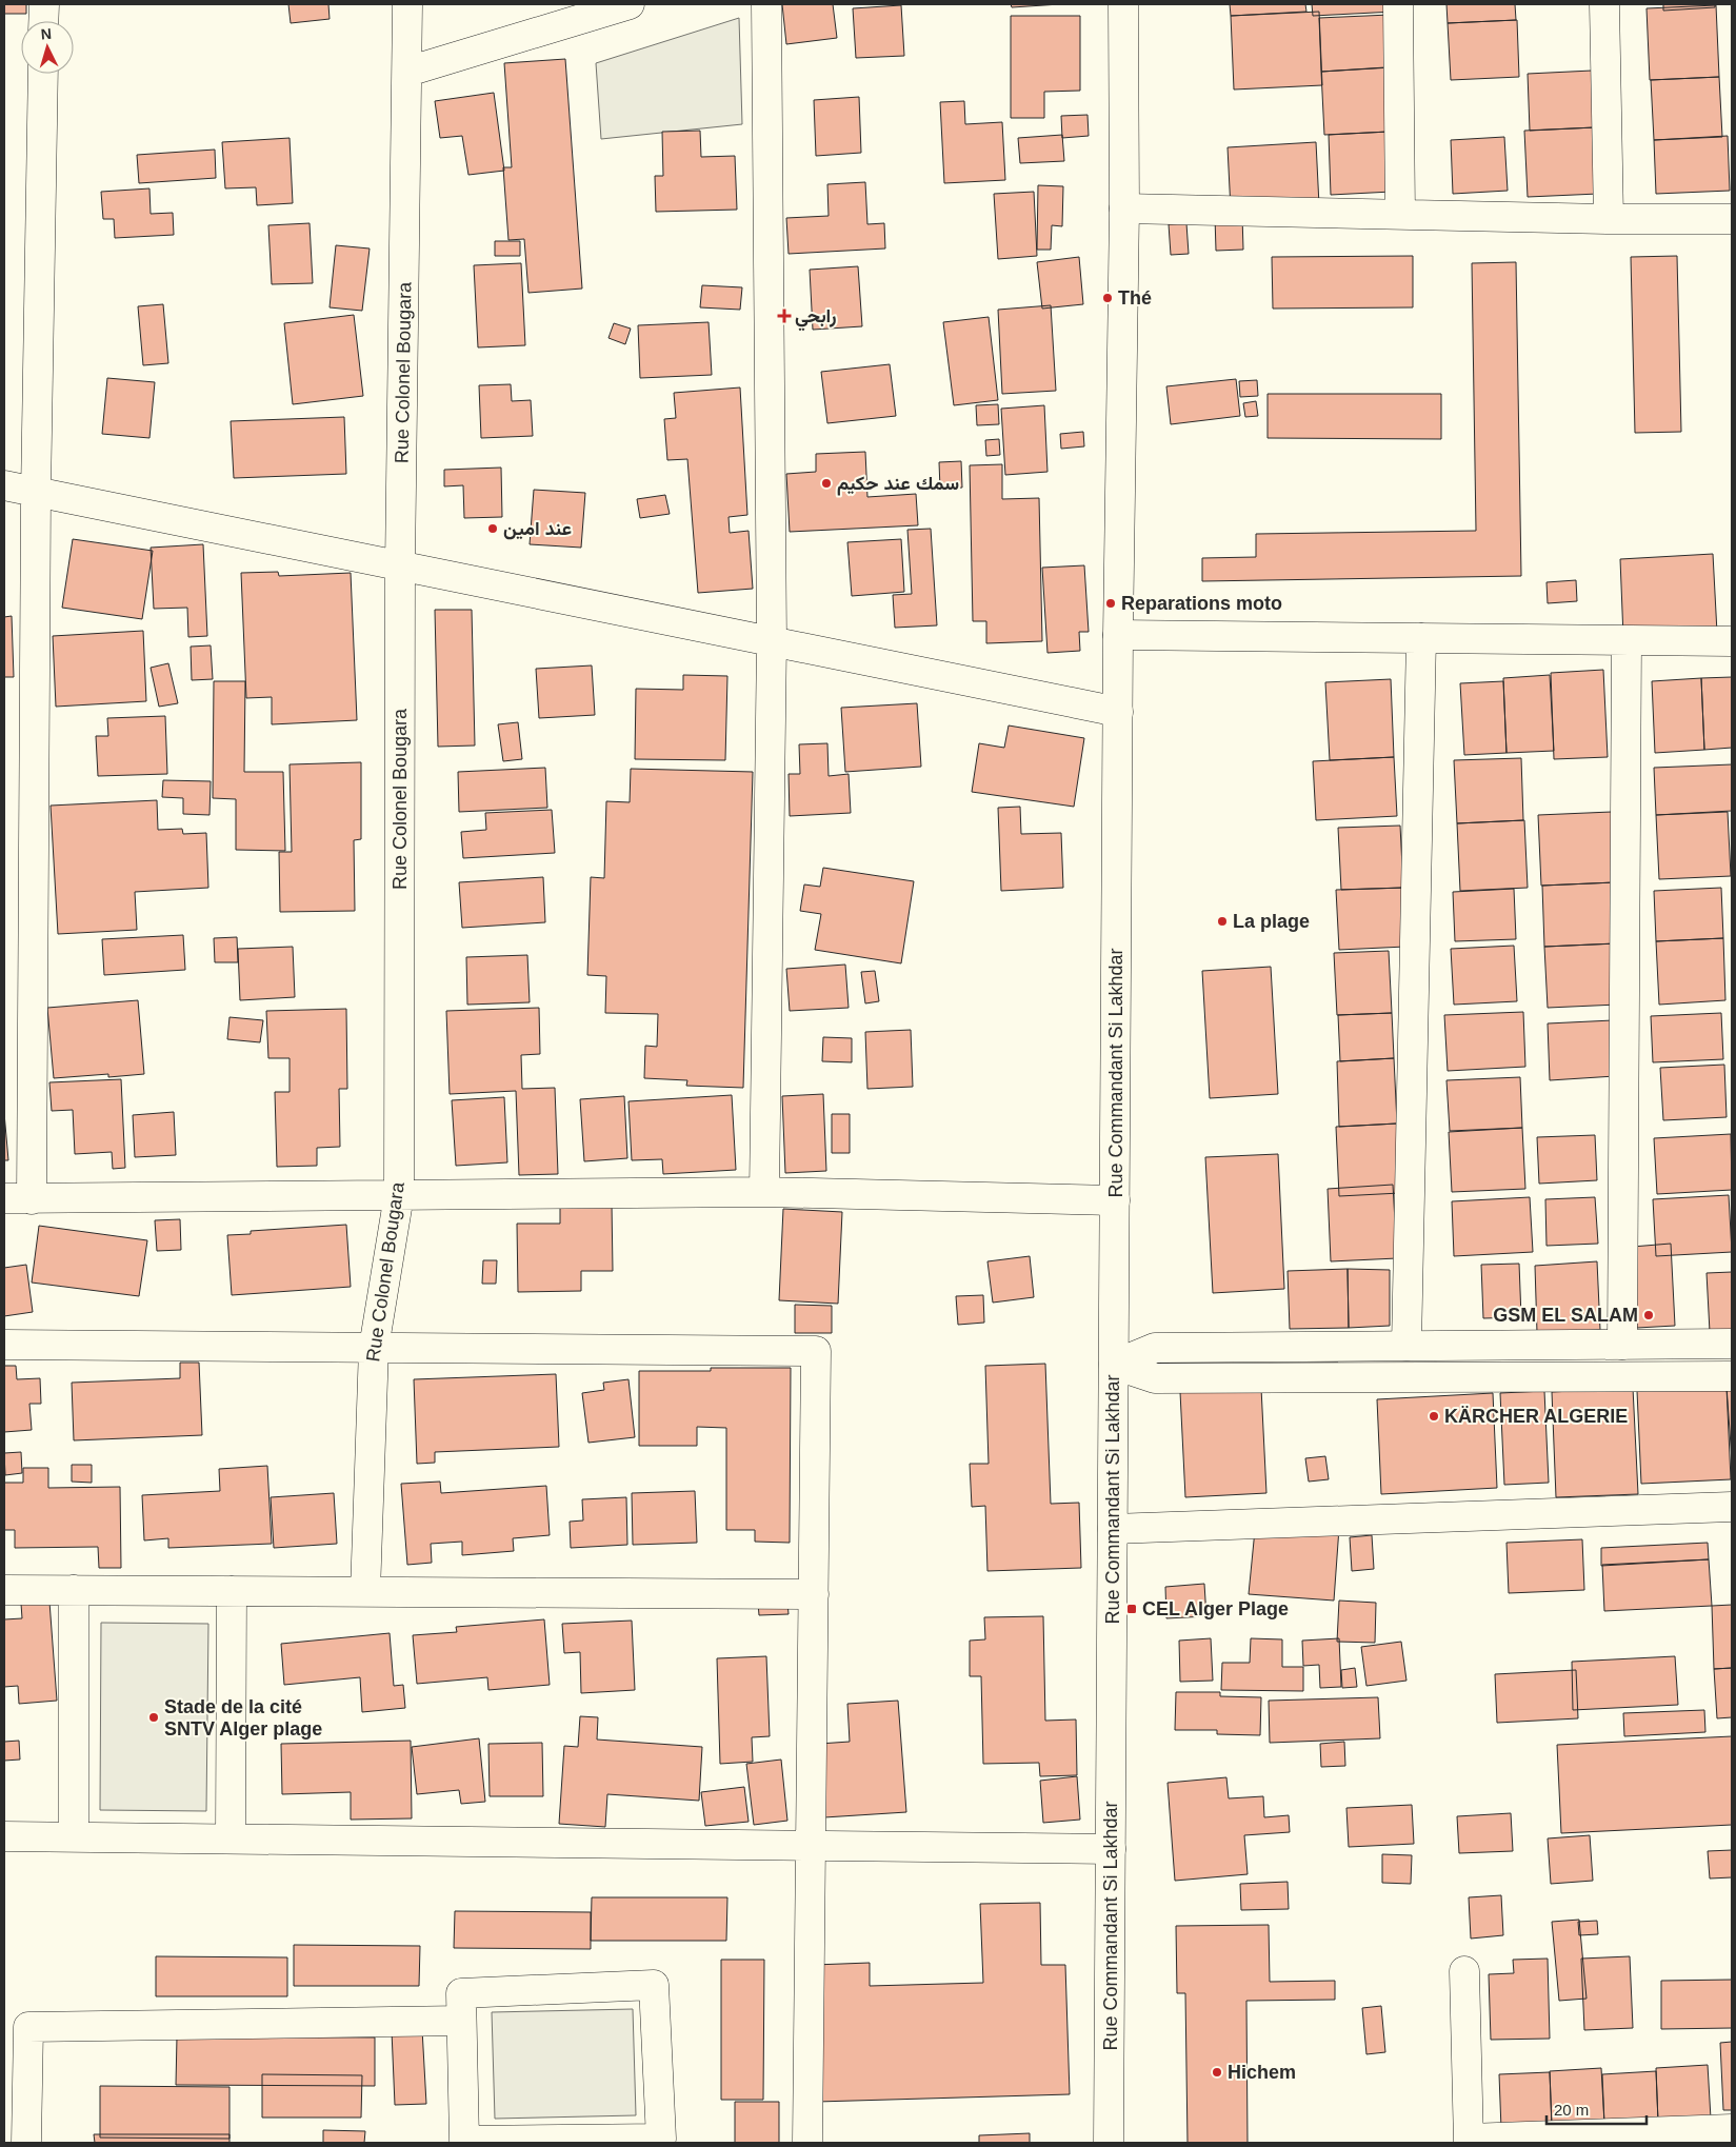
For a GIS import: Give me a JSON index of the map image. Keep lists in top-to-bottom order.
{
  "streets": {
    "street": ["Rue Colonel Bougara", "Rue Commandant Si Lakhdar"]
  },
  "places": {
    "other": [
      "Thé",
      "سمك عند حكيم",
      "عند امين",
      "Reparations moto",
      "La plage",
      "GSM EL SALAM",
      "KÄRCHER ALGERIE",
      "Stade de la cité SNTV Alger plage",
      "Hichem"
    ],
    "health": ["رابحي"],
    "transit": ["CEL Alger Plage"]
  },
  "scale_bar": "20 m",
  "north": "top"
}
